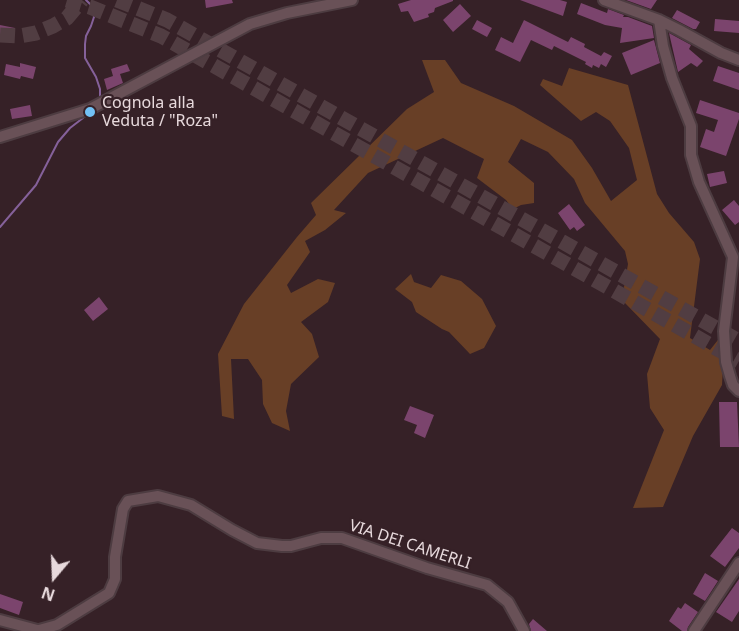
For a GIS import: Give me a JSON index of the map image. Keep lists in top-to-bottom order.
{
  "streets": {
    "street": ["VIA DEI CAMERLI"]
  },
  "places": ["Cognola alla Veduta / \"Roza\""],
  "north": "bottom"
}
